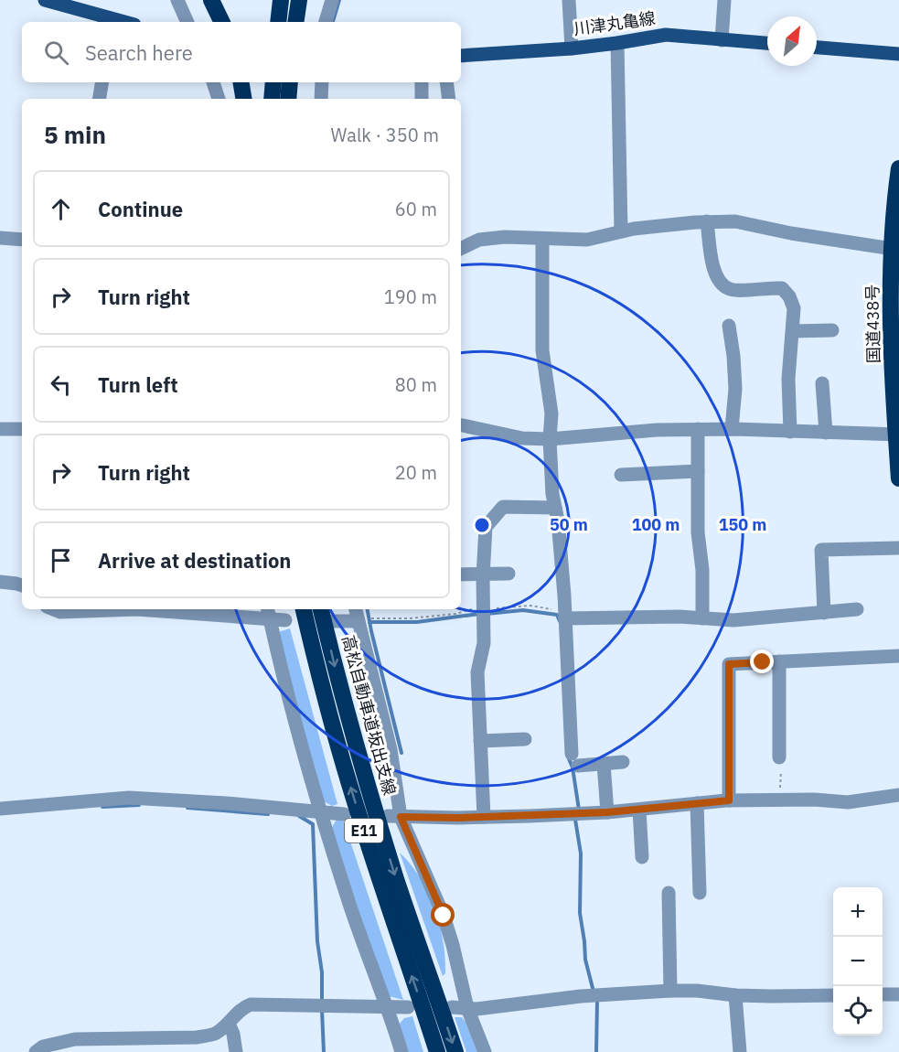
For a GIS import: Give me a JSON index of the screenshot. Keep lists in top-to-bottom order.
{
  "streets": {
    "highway": ["国道438号", "高松自動車道坂出支線", "E11"],
    "main road": ["川津丸亀線"]
  },
  "north": "top right",
  "page": {
    "search": "Search here",
    "heading": ["5 min", "Walk · 350 m"],
    "list": [
      ["Continue", "60 m"],
      ["Turn right", "190 m"],
      ["Turn left", "80 m"],
      ["Turn right", "20 m"],
      "Arrive at destination"
    ],
    "map_buttons": ["+", "−"]
  },
  "rings": ["50 m", "100 m", "150 m"]
}
